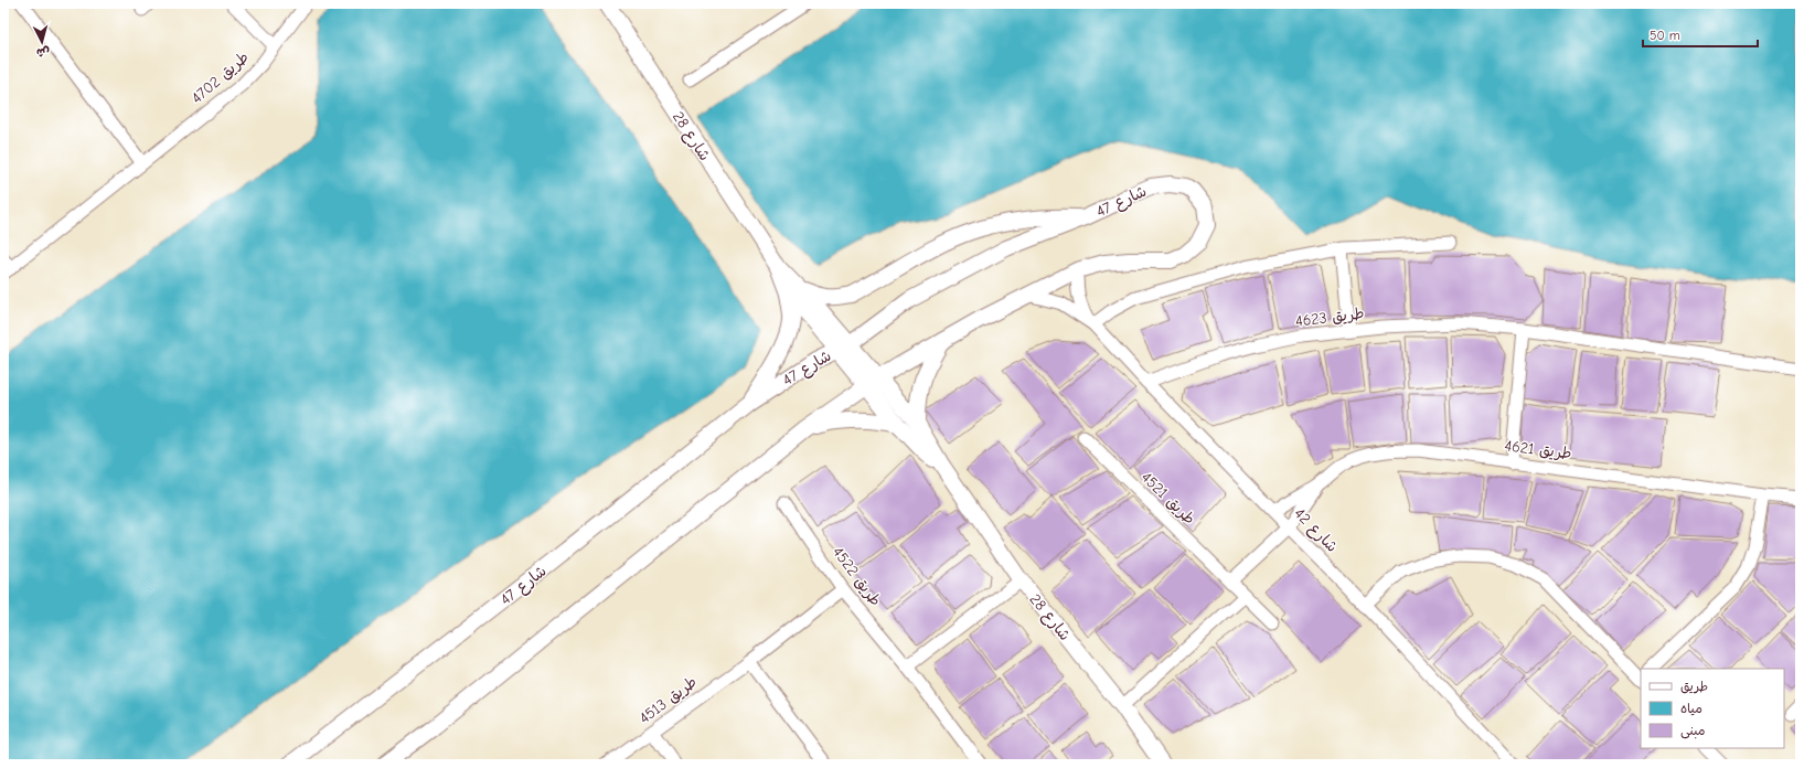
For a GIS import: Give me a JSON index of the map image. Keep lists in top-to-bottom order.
{
  "streets": {
    "street": [
      "طريق 4702",
      "شارع 28",
      "شارع 47",
      "طريق 4623",
      "طريق 4621",
      "طريق 4521",
      "شارع 42",
      "طريق 4522",
      "طريق 4513"
    ]
  },
  "crossings": [
    ["شارع 28", "شارع 47"],
    ["شارع 47", "شارع 42"],
    ["طريق 4623", "شارع 42"],
    ["طريق 4621", "شارع 42"],
    ["طريق 4522", "طريق 4513"]
  ],
  "legend": ["طريق", "مياه", "مبنى"],
  "scale_bar": "50 m",
  "north": "bottom"
}
